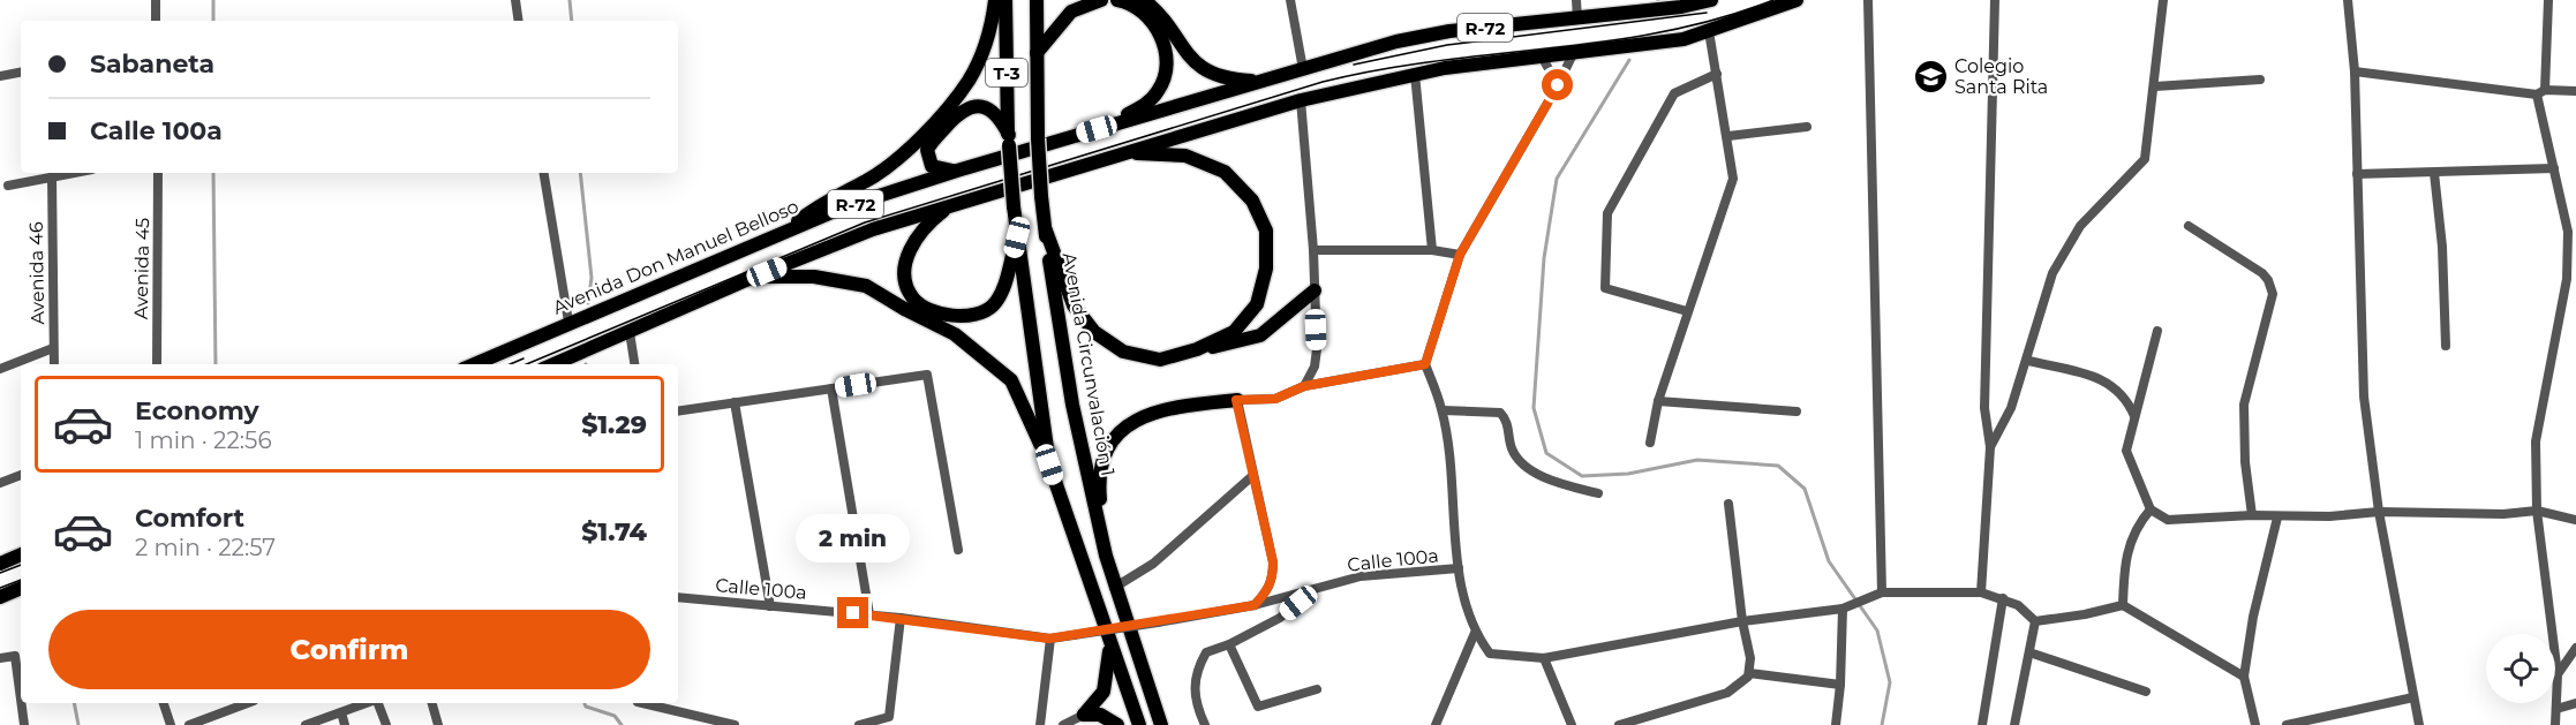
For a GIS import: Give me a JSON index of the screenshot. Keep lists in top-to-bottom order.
{
  "streets": {
    "main road": [
      "R-72",
      "T-3",
      "Avenida Don Manuel Belloso",
      "Avenida Circunvalación 1"
    ],
    "street": ["Avenida 45", "Avenida 46", "Calle 100a"]
  },
  "crossings": [
    ["R-72", "Avenida Don Manuel Belloso"]
  ],
  "places": {
    "school or university": ["Colegio Santa Rita"]
  },
  "page": {
    "banner": ["Sabaneta", "Calle 100a"],
    "list": [
      {
        "name": "Economy",
        "note": "1 min · 22:56",
        "value": "$1.29"
      },
      {
        "name": "Comfort",
        "note": "2 min · 22:57",
        "value": "$1.74"
      }
    ],
    "bubble": "2 min",
    "buttons": "Confirm"
  }
}
